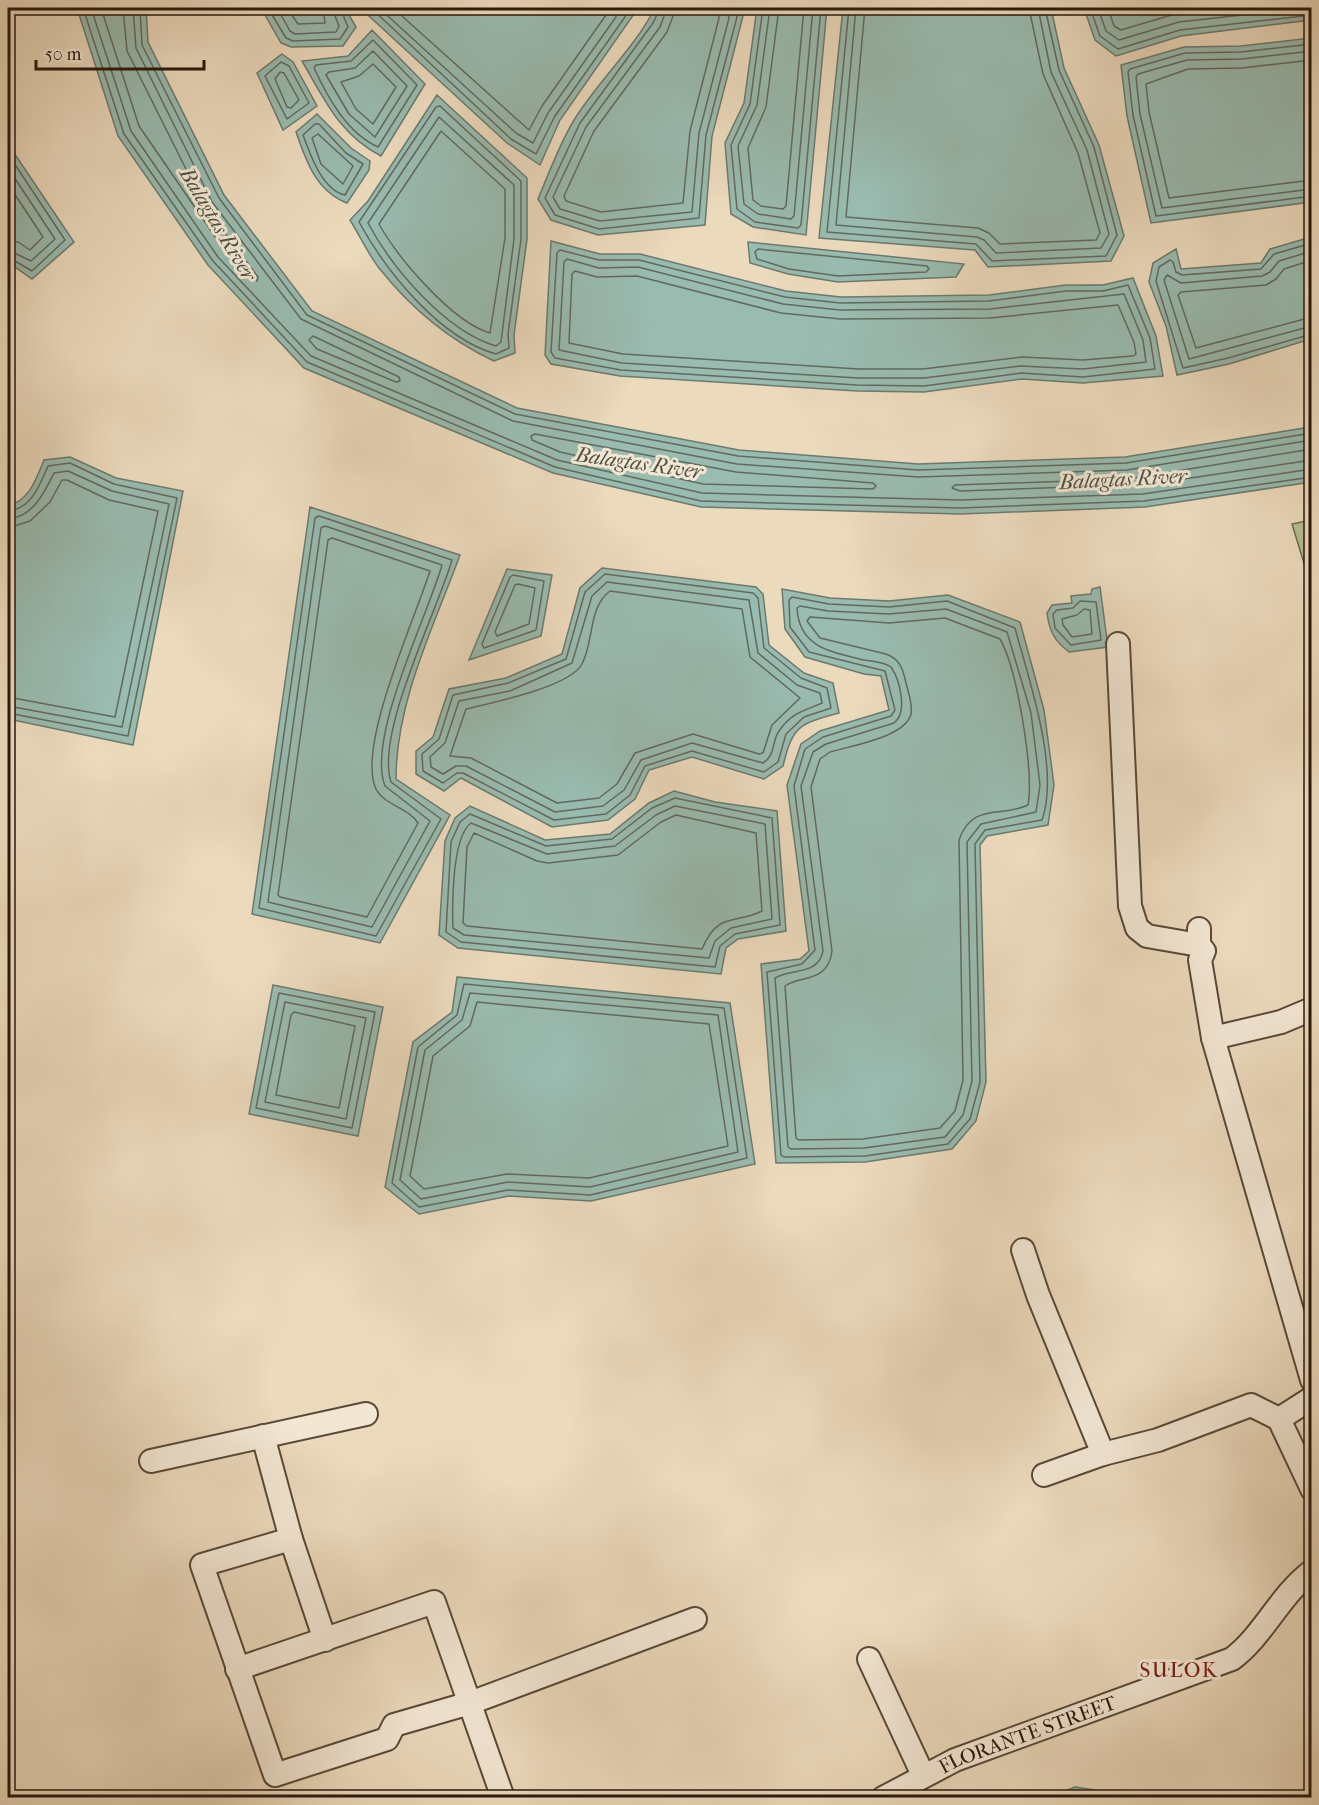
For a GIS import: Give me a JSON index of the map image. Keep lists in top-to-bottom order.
{
  "streets": {
    "street": ["FLORANTE STREET"]
  },
  "districts": ["SULOK"],
  "water": ["Balagtas River"],
  "scale_bar": "50 m"
}
